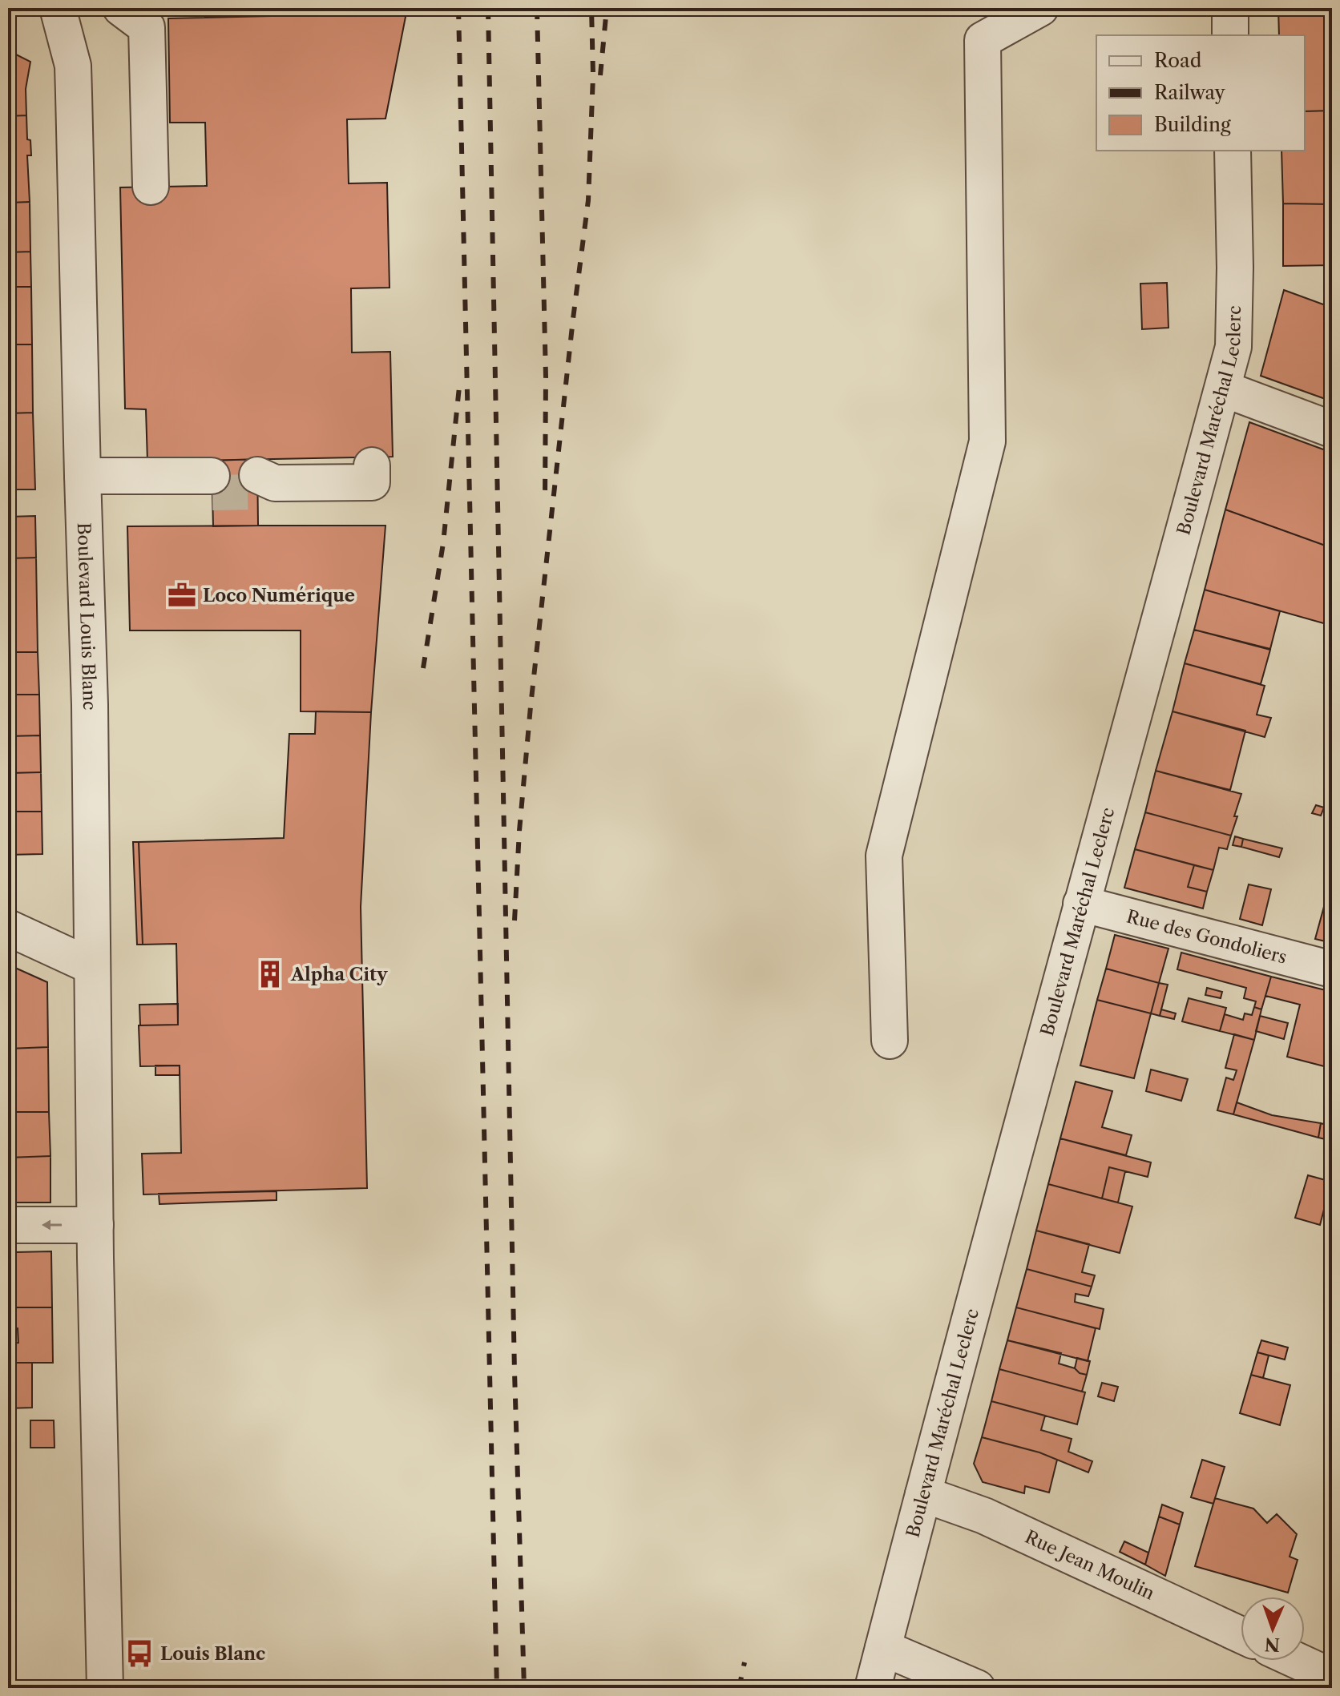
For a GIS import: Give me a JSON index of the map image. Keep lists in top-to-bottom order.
{
  "streets": {
    "street": [
      "Boulevard Maréchal Leclerc",
      "Boulevard Louis Blanc",
      "Rue des Gondoliers",
      "Rue Jean Moulin"
    ]
  },
  "crossings": [
    ["Boulevard Maréchal Leclerc", "Rue des Gondoliers"],
    ["Boulevard Maréchal Leclerc", "Rue Jean Moulin"]
  ],
  "places": {
    "office": ["Loco Numérique"],
    "building": ["Alpha City"],
    "bus stop": ["Louis Blanc"]
  },
  "legend": ["Road", "Railway", "Building"],
  "north": "bottom"
}
